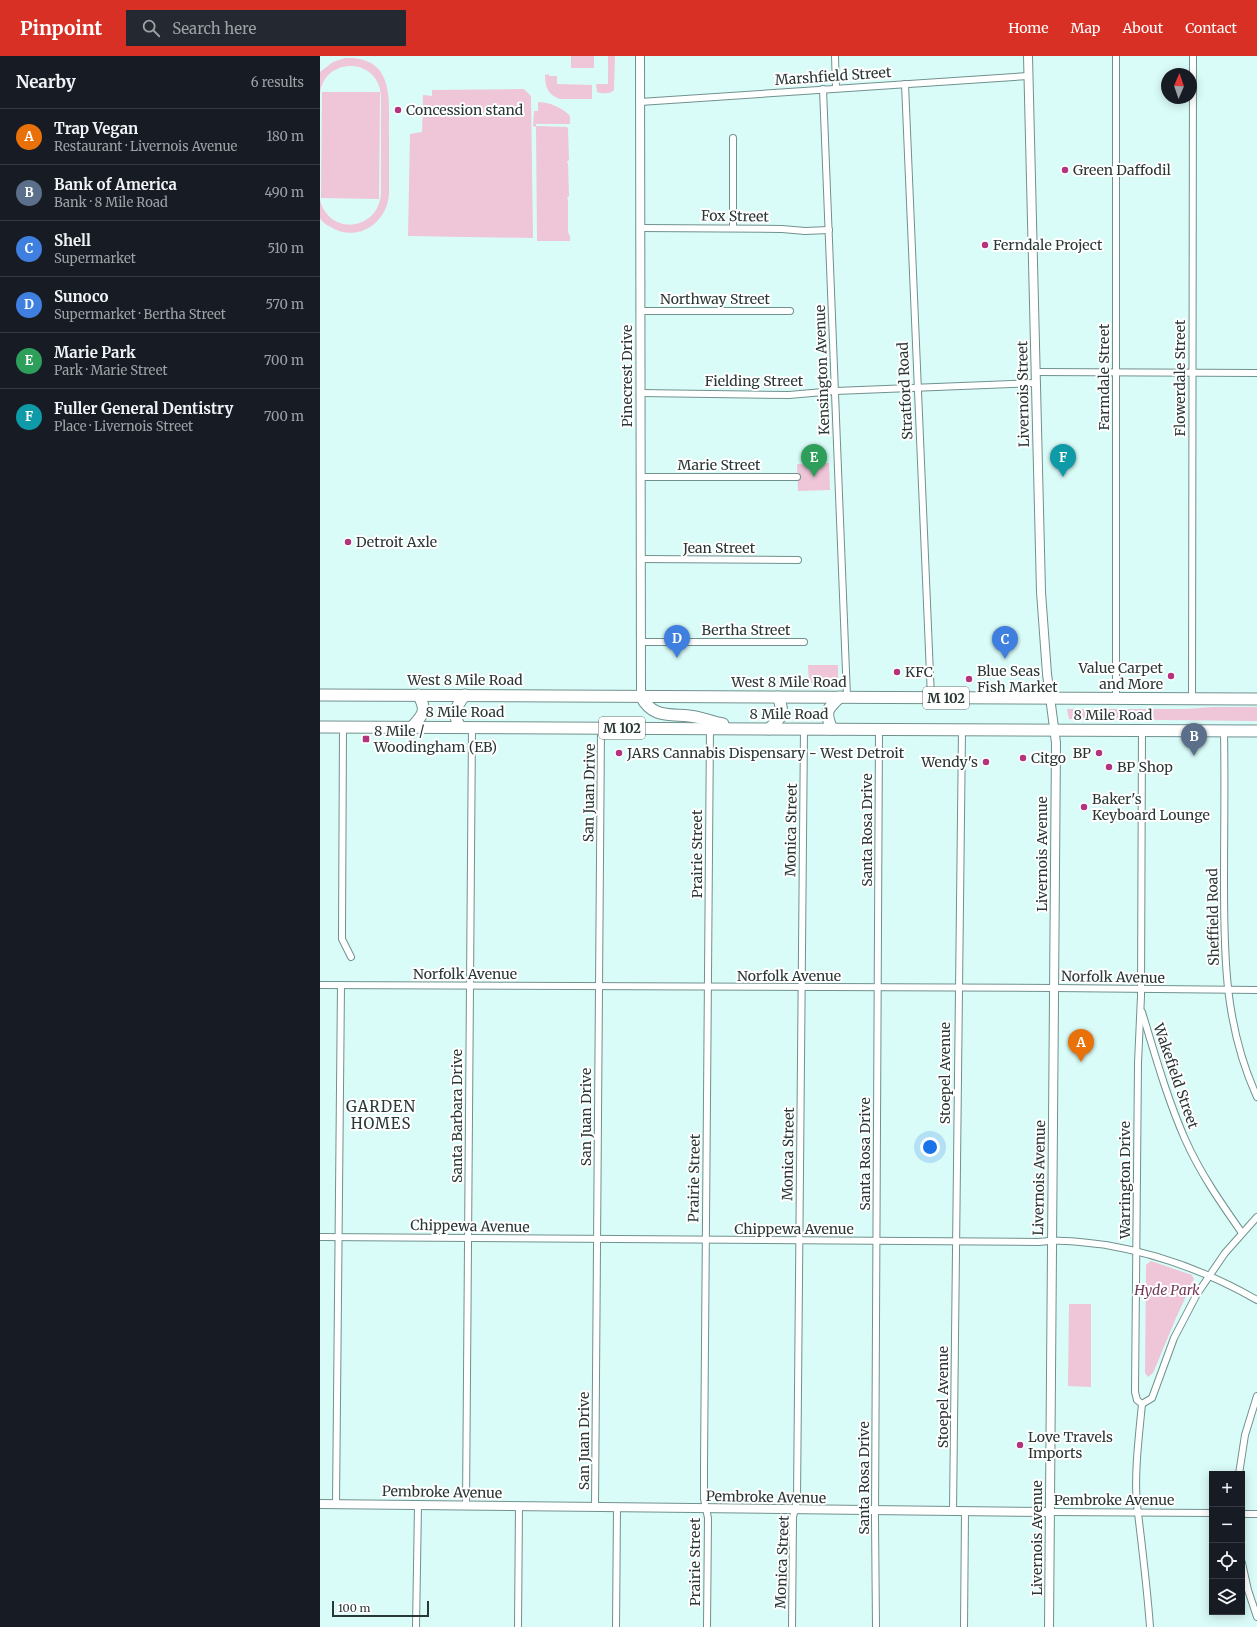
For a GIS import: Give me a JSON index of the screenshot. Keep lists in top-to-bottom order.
{
  "streets": {
    "highway": ["West 8 Mile Road", "M 102", "8 Mile Road"],
    "street": [
      "Marshfield Street",
      "Fox Street",
      "Northway Street",
      "Kensington Avenue",
      "Pinecrest Drive",
      "Farmdale Street",
      "Flowerdale Street",
      "Fielding Street",
      "Stratford Road",
      "Livernois Street",
      "Marie Street",
      "Jean Street",
      "Bertha Street",
      "San Juan Drive",
      "Monica Street",
      "Santa Rosa Drive",
      "Prairie Street",
      "Livernois Avenue",
      "Sheffield Road",
      "Norfolk Avenue",
      "Stoepel Avenue",
      "Wakefield Street",
      "Santa Barbara Drive",
      "Warrington Drive",
      "Chippewa Avenue",
      "Pembroke Avenue"
    ]
  },
  "crossings": [
    ["Marshfield Street", "Kensington Avenue"],
    ["Marshfield Street", "Pinecrest Drive"],
    ["Marshfield Street", "Stratford Road"],
    ["Marshfield Street", "Livernois Street"],
    ["Fox Street", "Kensington Avenue"],
    ["Fox Street", "Pinecrest Drive"],
    ["Northway Street", "Pinecrest Drive"],
    ["Kensington Avenue", "Fielding Street"],
    ["Kensington Avenue", "West 8 Mile Road"],
    ["Pinecrest Drive", "Fielding Street"],
    ["Pinecrest Drive", "Marie Street"],
    ["Pinecrest Drive", "Jean Street"],
    ["Pinecrest Drive", "Bertha Street"],
    ["Pinecrest Drive", "West 8 Mile Road"],
    ["Farmdale Street", "West 8 Mile Road"],
    ["Flowerdale Street", "West 8 Mile Road"],
    ["Fielding Street", "Stratford Road"],
    ["Fielding Street", "Livernois Street"],
    ["Stratford Road", "West 8 Mile Road"],
    ["Livernois Street", "West 8 Mile Road"],
    ["Livernois Street", "8 Mile Road"],
    ["Livernois Street", "Livernois Avenue"],
    ["8 Mile Road", "San Juan Drive"],
    ["8 Mile Road", "Monica Street"],
    ["8 Mile Road", "Santa Rosa Drive"],
    ["8 Mile Road", "Prairie Street"],
    ["8 Mile Road", "Livernois Avenue"],
    ["8 Mile Road", "Sheffield Road"],
    ["8 Mile Road", "Stoepel Avenue"],
    ["8 Mile Road", "Santa Barbara Drive"],
    ["8 Mile Road", "Warrington Drive"],
    ["San Juan Drive", "Norfolk Avenue"],
    ["San Juan Drive", "Chippewa Avenue"],
    ["San Juan Drive", "Pembroke Avenue"],
    ["Monica Street", "Norfolk Avenue"],
    ["Monica Street", "Chippewa Avenue"],
    ["Monica Street", "Pembroke Avenue"],
    ["Santa Rosa Drive", "Norfolk Avenue"],
    ["Santa Rosa Drive", "Chippewa Avenue"],
    ["Santa Rosa Drive", "Pembroke Avenue"],
    ["Prairie Street", "Norfolk Avenue"],
    ["Prairie Street", "Chippewa Avenue"],
    ["Prairie Street", "Pembroke Avenue"],
    ["Livernois Avenue", "Norfolk Avenue"],
    ["Livernois Avenue", "Chippewa Avenue"],
    ["Livernois Avenue", "Pembroke Avenue"],
    ["Sheffield Road", "Norfolk Avenue"],
    ["Norfolk Avenue", "Stoepel Avenue"],
    ["Norfolk Avenue", "Santa Barbara Drive"],
    ["Norfolk Avenue", "Warrington Drive"],
    ["Stoepel Avenue", "Chippewa Avenue"],
    ["Stoepel Avenue", "Pembroke Avenue"],
    ["Wakefield Street", "Warrington Drive"],
    ["Santa Barbara Drive", "Chippewa Avenue"],
    ["Santa Barbara Drive", "Pembroke Avenue"],
    ["Warrington Drive", "Chippewa Avenue"],
    ["Warrington Drive", "Pembroke Avenue"]
  ],
  "districts": ["GARDEN HOMES"],
  "parks": ["Hyde Park"],
  "places": {
    "other": [
      "Concession stand",
      "Green Daffodil",
      "Ferndale Project",
      "Detroit Axle",
      "KFC",
      "Value Carpet and More",
      "Blue Seas Fish Market",
      "JARS Cannabis Dispensary - West Detroit",
      "BP",
      "Citgo",
      "Wendy's",
      "BP Shop",
      "Baker's Keyboard Lounge",
      "Love Travels Imports"
    ],
    "transit": ["8 Mile / Woodingham (EB)"]
  },
  "scale_bar": "100 m",
  "north": "top",
  "page": {
    "header": "Pinpoint",
    "search": "Search here",
    "nav": [
      "Home",
      "Map",
      "About",
      "Contact"
    ],
    "heading": ["Nearby", "6 results"],
    "list": [
      {
        "mark": "A",
        "name": "Trap Vegan",
        "note": "Restaurant · Livernois Avenue",
        "value": "180 m"
      },
      {
        "mark": "B",
        "name": "Bank of America",
        "note": "Bank · 8 Mile Road",
        "value": "490 m"
      },
      {
        "mark": "C",
        "name": "Shell",
        "note": "Supermarket",
        "value": "510 m"
      },
      {
        "mark": "D",
        "name": "Sunoco",
        "note": "Supermarket · Bertha Street",
        "value": "570 m"
      },
      {
        "mark": "E",
        "name": "Marie Park",
        "note": "Park · Marie Street",
        "value": "700 m"
      },
      {
        "mark": "F",
        "name": "Fuller General Dentistry",
        "note": "Place · Livernois Street",
        "value": "700 m"
      }
    ],
    "pins": [
      "E",
      "F",
      "D",
      "C",
      "B",
      "A"
    ],
    "map_buttons": ["+", "−"],
    "scale": "100 m"
  }
}
